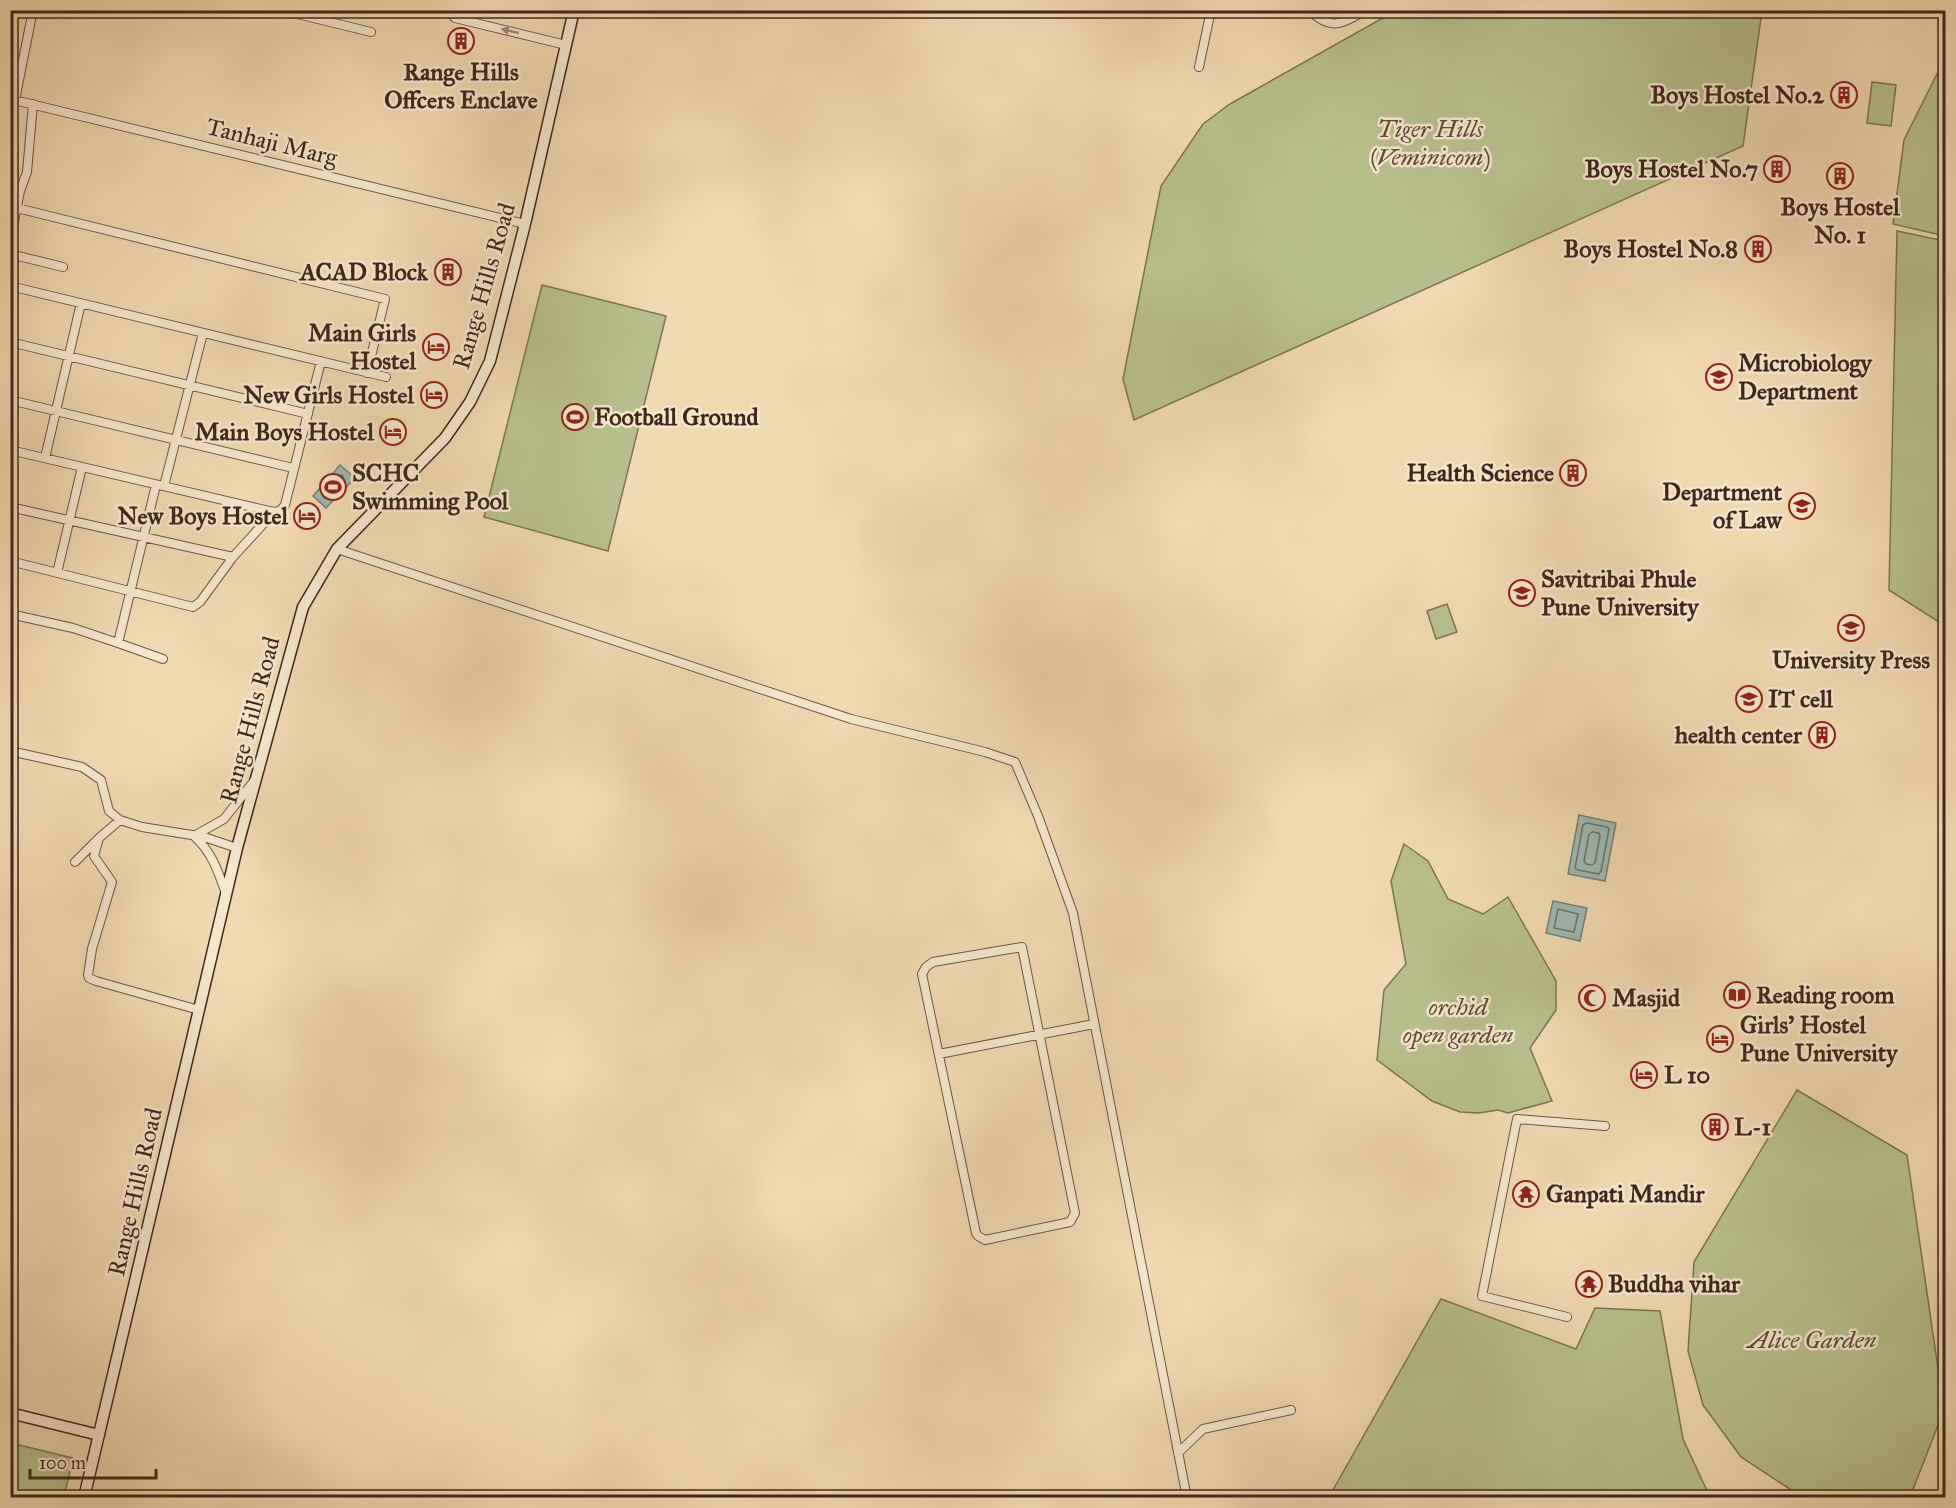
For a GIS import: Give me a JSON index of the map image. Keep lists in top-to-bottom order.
{
  "streets": {
    "street": ["Tanhaji Marg", "Range Hills Road"]
  },
  "crossings": [
    ["Tanhaji Marg", "Range Hills Road"]
  ],
  "parks": ["Tiger Hills (Veminicom)", "orchid open garden", "Alice Garden"],
  "places": {
    "building": [
      "Range Hills Offcers Enclave",
      "Boys Hostel No.2",
      "Boys Hostel No.7",
      "Boys Hostel No. 1",
      "Boys Hostel No.8",
      "ACAD Block",
      "Health Science",
      "health center",
      "L-1"
    ],
    "hotel": [
      "Main Girls Hostel",
      "New Girls Hostel",
      "Main Boys Hostel",
      "New Boys Hostel",
      "Girls' Hostel Pune University",
      "L 10"
    ],
    "school or university": [
      "Microbiology Department",
      "Department of Law",
      "Savitribai Phule Pune University",
      "University Press",
      "IT cell"
    ],
    "sports": ["Football Ground", "SCHC Swimming Pool"],
    "library": ["Reading room"],
    "mosque": ["Masjid"],
    "temple": ["Ganpati Mandir", "Buddha vihar"]
  },
  "scale_bar": "100 m"
}
